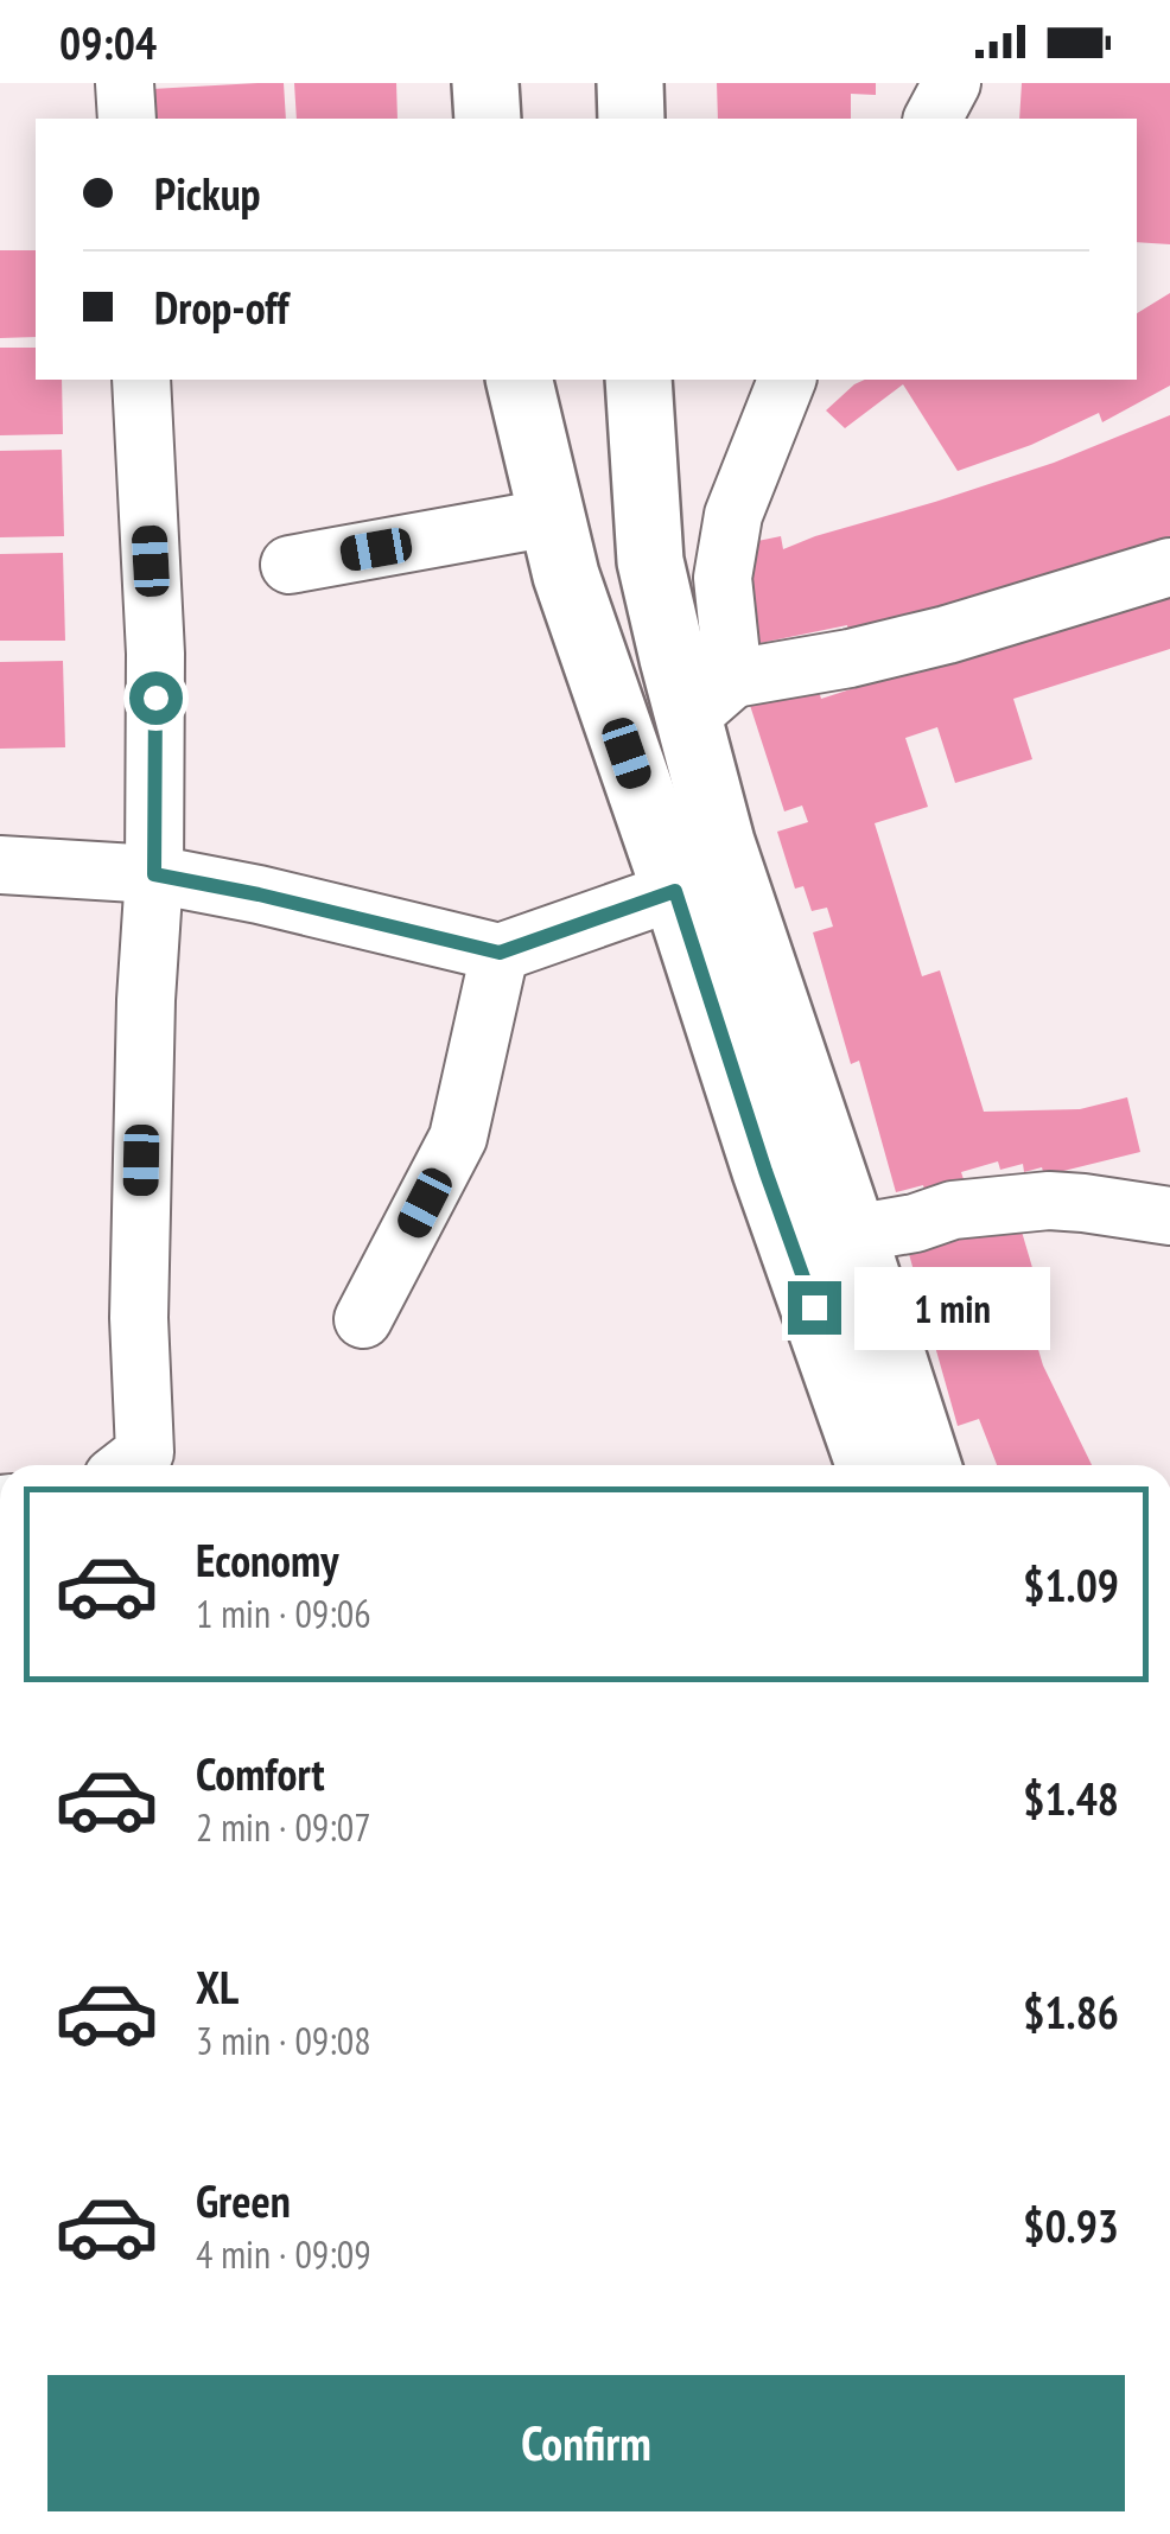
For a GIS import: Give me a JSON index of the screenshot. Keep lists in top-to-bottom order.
{
  "page": {
    "status": "09:04",
    "banner": ["Pickup", "Drop-off"],
    "bubble": "1 min",
    "list": [
      {
        "name": "Economy",
        "note": "1 min · 09:06",
        "value": "$1.09"
      },
      {
        "name": "Comfort",
        "note": "2 min · 09:07",
        "value": "$1.48"
      },
      {
        "name": "XL",
        "note": "3 min · 09:08",
        "value": "$1.86"
      },
      {
        "name": "Green",
        "note": "4 min · 09:09",
        "value": "$0.93"
      }
    ],
    "buttons": "Confirm"
  }
}
